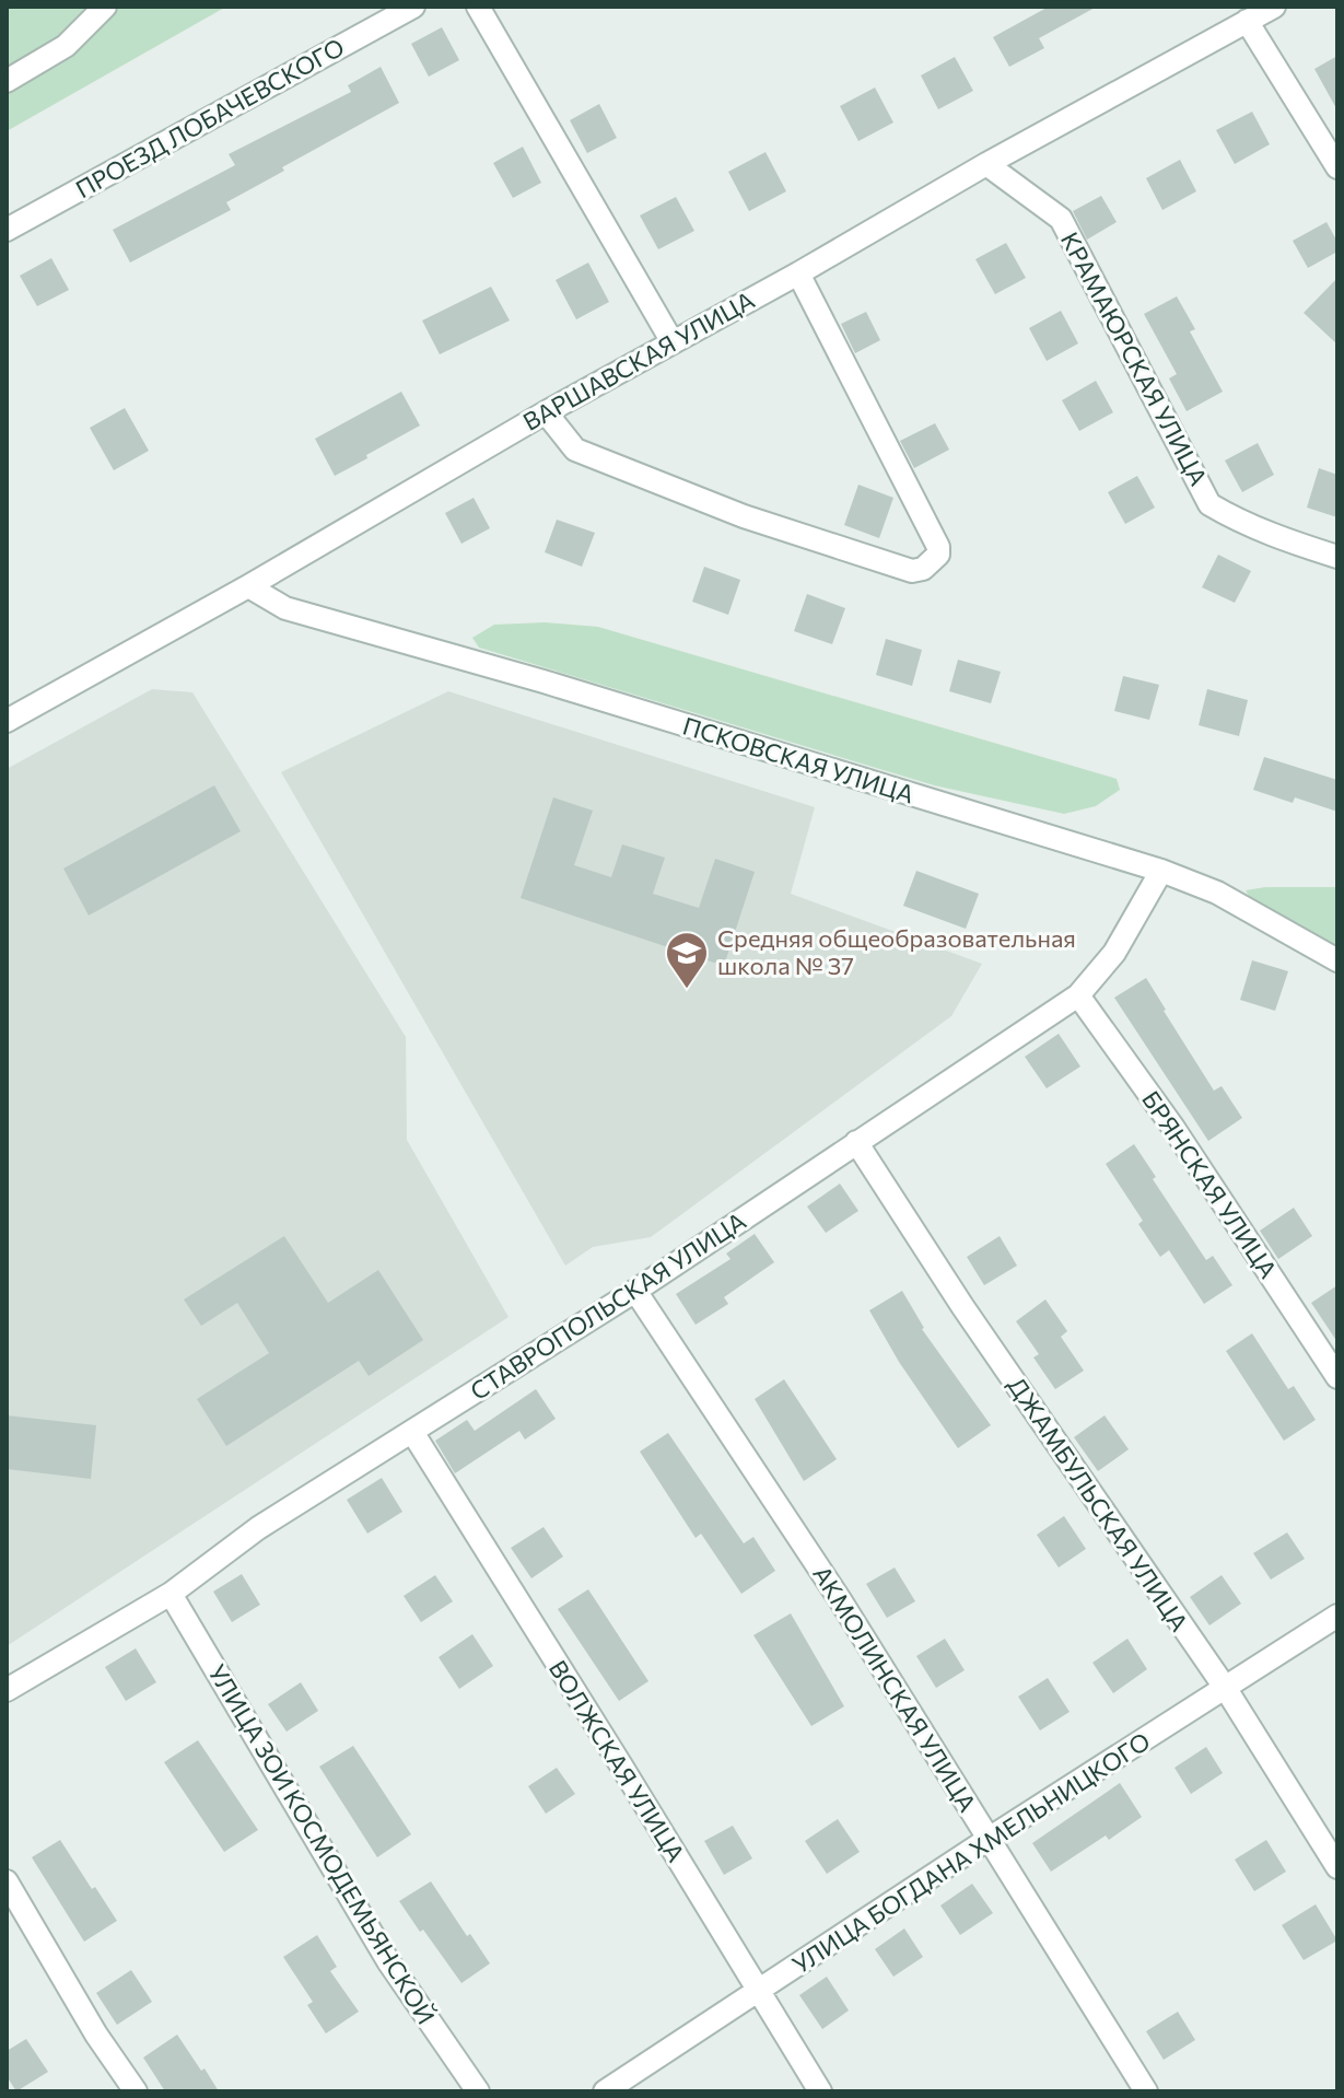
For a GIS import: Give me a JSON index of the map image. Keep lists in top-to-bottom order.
{
  "streets": {
    "street": [
      "ПРОЕЗД ЛОБАЧЕВСКОГО",
      "КРАМАЮРСКАЯ УЛИЦА",
      "ВАРШАВСКАЯ УЛИЦА",
      "ПСКОВСКАЯ УЛИЦА",
      "БРЯНСКАЯ УЛИЦА",
      "СТАВРОПОЛЬСКАЯ УЛИЦА",
      "ДЖАМБУЛЬСКАЯ УЛИЦА",
      "АКМОЛИНСКАЯ УЛИЦА",
      "ВОЛЖСКАЯ УЛИЦА",
      "УЛИЦА ЗОИ КОСМОДЕМЬЯНСКОЙ",
      "УЛИЦА БОГДАНА ХМЕЛЬНИЦКОГО"
    ]
  },
  "crossings": [
    ["КРАМАЮРСКАЯ УЛИЦА", "ВАРШАВСКАЯ УЛИЦА"],
    ["ВАРШАВСКАЯ УЛИЦА", "ПСКОВСКАЯ УЛИЦА"],
    ["ПСКОВСКАЯ УЛИЦА", "СТАВРОПОЛЬСКАЯ УЛИЦА"],
    ["БРЯНСКАЯ УЛИЦА", "СТАВРОПОЛЬСКАЯ УЛИЦА"],
    ["СТАВРОПОЛЬСКАЯ УЛИЦА", "ДЖАМБУЛЬСКАЯ УЛИЦА"],
    ["СТАВРОПОЛЬСКАЯ УЛИЦА", "АКМОЛИНСКАЯ УЛИЦА"],
    ["СТАВРОПОЛЬСКАЯ УЛИЦА", "ВОЛЖСКАЯ УЛИЦА"],
    ["СТАВРОПОЛЬСКАЯ УЛИЦА", "УЛИЦА ЗОИ КОСМОДЕМЬЯНСКОЙ"],
    ["ДЖАМБУЛЬСКАЯ УЛИЦА", "УЛИЦА БОГДАНА ХМЕЛЬНИЦКОГО"],
    ["АКМОЛИНСКАЯ УЛИЦА", "УЛИЦА БОГДАНА ХМЕЛЬНИЦКОГО"],
    ["ВОЛЖСКАЯ УЛИЦА", "УЛИЦА БОГДАНА ХМЕЛЬНИЦКОГО"]
  ],
  "places": {
    "school or university": ["Средняя общеобразовательная школа № 37"]
  }
}
